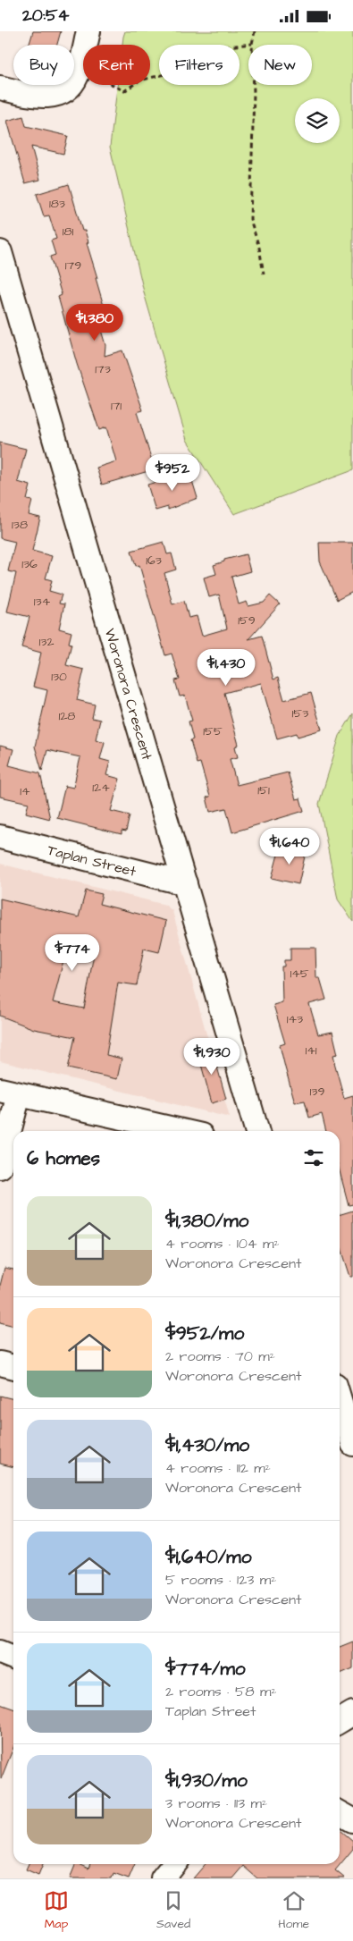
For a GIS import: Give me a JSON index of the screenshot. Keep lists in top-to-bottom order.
{
  "streets": {
    "street": ["Woronora Crescent", "Taplan Street"]
  },
  "crossings": [
    ["Woronora Crescent", "Taplan Street"]
  ],
  "house_numbers": [
    "183",
    "181",
    "179",
    "173",
    "171",
    "138",
    "163",
    "136",
    "134",
    "159",
    "132",
    "130",
    "153",
    "128",
    "155",
    "124",
    "151",
    "14",
    "145",
    "143",
    "141",
    "139"
  ],
  "page": {
    "status": "20:54",
    "chip": [
      "Buy",
      "Rent",
      "Filters",
      "New"
    ],
    "price": [
      "$1,380",
      "$952",
      "$1,430",
      "$1,640",
      "$774",
      "$1,930"
    ],
    "heading": "6 homes",
    "list": [
      {
        "name": "$1,380/mo",
        "note": "4 rooms · 104 m² · Woronora Crescent"
      },
      {
        "name": "$952/mo",
        "note": "2 rooms · 70 m² · Woronora Crescent"
      },
      {
        "name": "$1,430/mo",
        "note": "4 rooms · 112 m² · Woronora Crescent"
      },
      {
        "name": "$1,640/mo",
        "note": "5 rooms · 123 m² · Woronora Crescent"
      },
      {
        "name": "$774/mo",
        "note": "2 rooms · 58 m² · Taplan Street"
      },
      {
        "name": "$1,930/mo",
        "note": "3 rooms · 113 m² · Woronora Crescent"
      }
    ],
    "tabs": ["Map", "Saved", "Home"]
  }
}
